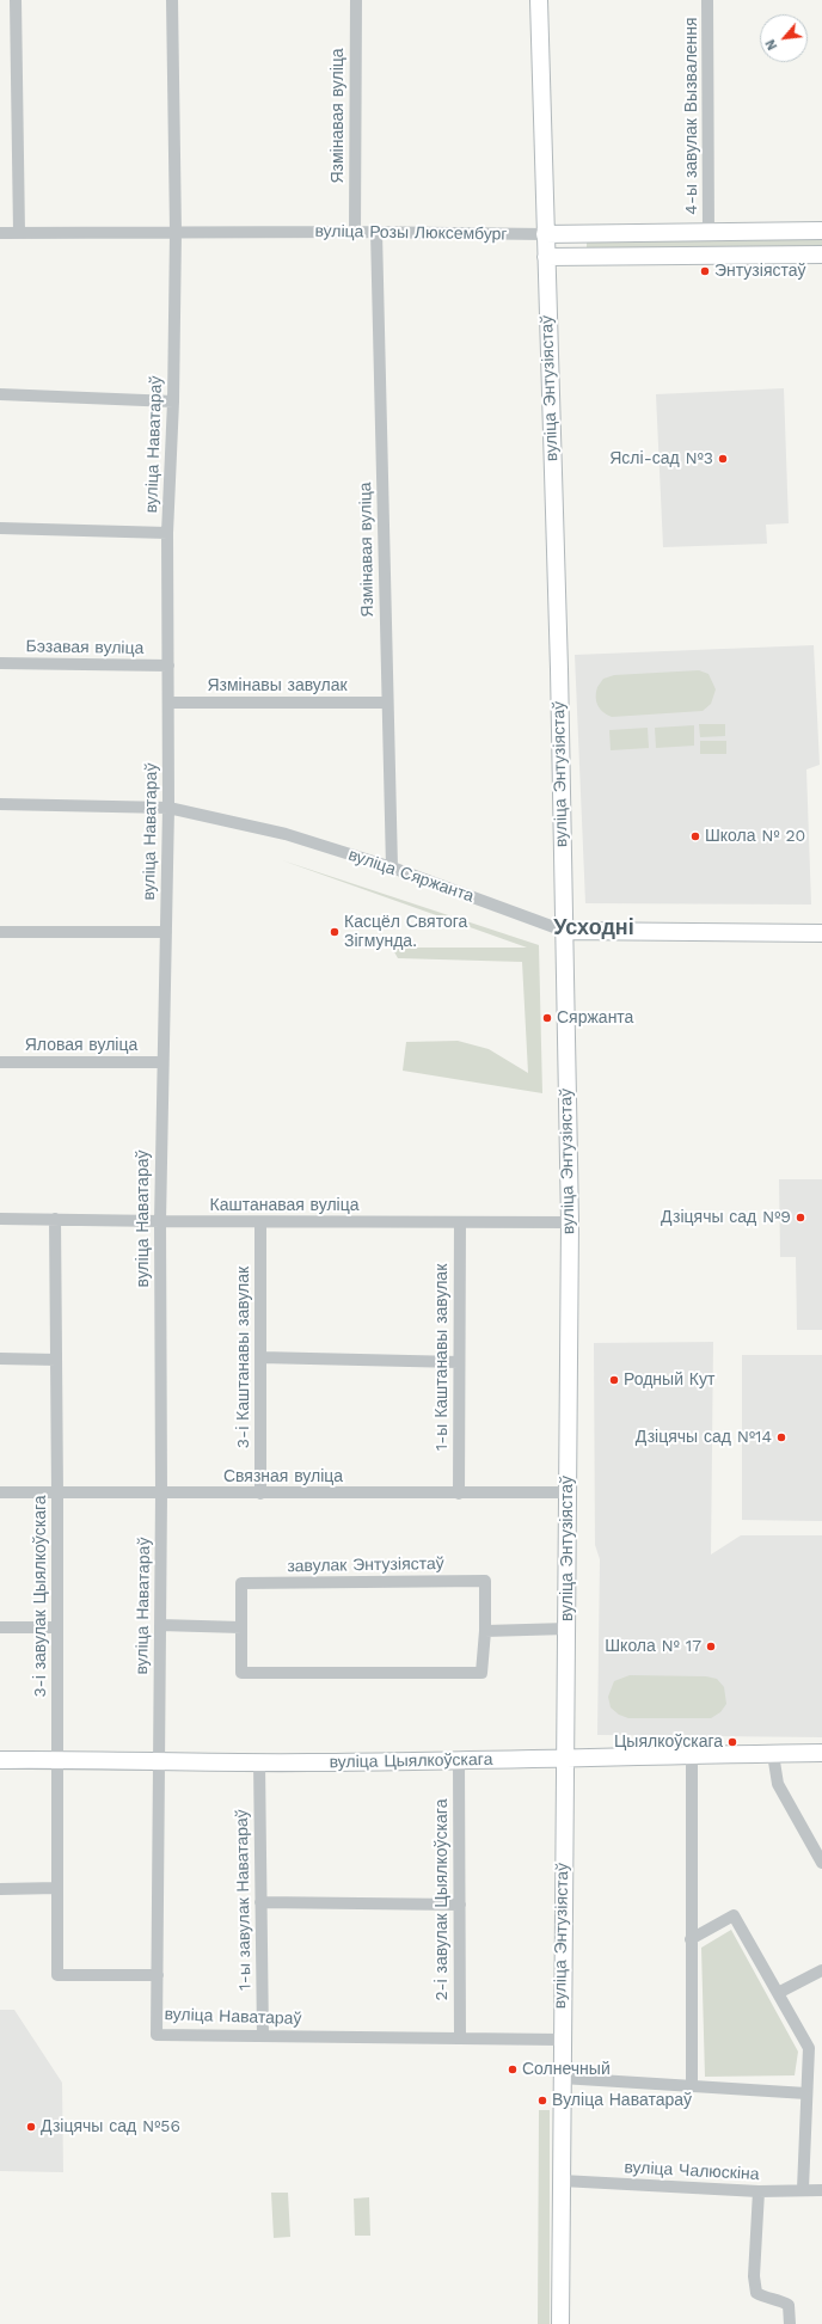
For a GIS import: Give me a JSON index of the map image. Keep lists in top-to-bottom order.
{
  "streets": {
    "main road": [
      "вуліца Розы Люксембург",
      "вуліца Энтузіястаў",
      "вуліца Сяржанта",
      "вуліца Цыялкоўскага"
    ],
    "street": [
      "Язмінавая вуліца",
      "4-ы завулак Вызвалення",
      "вуліца Наватараў",
      "Бэзавая вуліца",
      "Язмінавы завулак",
      "Яловая вуліца",
      "Каштанавая вуліца",
      "3-і Каштанавы завулак",
      "1-ы Каштанавы завулак",
      "Связная вуліца",
      "завулак Энтузіястаў",
      "3-і завулак Цыялкоўскага",
      "1-ы завулак Наватараў",
      "2-і завулак Цыялкоўскага",
      "вуліца Чалюскіна"
    ]
  },
  "crossings": [
    ["Язмінавая вуліца", "вуліца Розы Люксембург"],
    ["Язмінавая вуліца", "Язмінавы завулак"],
    ["Язмінавая вуліца", "вуліца Сяржанта"],
    ["4-ы завулак Вызвалення", "вуліца Розы Люксембург"],
    ["вуліца Розы Люксембург", "вуліца Энтузіястаў"],
    ["вуліца Розы Люксембург", "вуліца Наватараў"],
    ["вуліца Энтузіястаў", "вуліца Наватараў"],
    ["вуліца Энтузіястаў", "вуліца Сяржанта"],
    ["вуліца Энтузіястаў", "Каштанавая вуліца"],
    ["вуліца Энтузіястаў", "Связная вуліца"],
    ["вуліца Энтузіястаў", "вуліца Цыялкоўскага"],
    ["вуліца Энтузіястаў", "вуліца Чалюскіна"],
    ["вуліца Наватараў", "Бэзавая вуліца"],
    ["вуліца Наватараў", "Язмінавы завулак"],
    ["вуліца Наватараў", "вуліца Сяржанта"],
    ["вуліца Наватараў", "Яловая вуліца"],
    ["вуліца Наватараў", "Каштанавая вуліца"],
    ["вуліца Наватараў", "Связная вуліца"],
    ["вуліца Наватараў", "3-і завулак Цыялкоўскага"],
    ["вуліца Наватараў", "вуліца Цыялкоўскага"],
    ["вуліца Наватараў", "1-ы завулак Наватараў"],
    ["вуліца Наватараў", "2-і завулак Цыялкоўскага"],
    ["Каштанавая вуліца", "3-і Каштанавы завулак"],
    ["Каштанавая вуліца", "1-ы Каштанавы завулак"],
    ["Каштанавая вуліца", "3-і завулак Цыялкоўскага"],
    ["3-і Каштанавы завулак", "Связная вуліца"],
    ["1-ы Каштанавы завулак", "Связная вуліца"],
    ["Связная вуліца", "3-і завулак Цыялкоўскага"],
    ["3-і завулак Цыялкоўскага", "вуліца Цыялкоўскага"],
    ["вуліца Цыялкоўскага", "1-ы завулак Наватараў"],
    ["вуліца Цыялкоўскага", "2-і завулак Цыялкоўскага"]
  ],
  "districts": ["Усходні"],
  "places": [
    "Энтузіястаў",
    "Яслі-сад №3",
    "Школа № 20",
    "Касцёл Святога Зігмунда.",
    "Сяржанта",
    "Дзіцячы сад №9",
    "Родный Кут",
    "Дзіцячы сад №14",
    "Школа № 17",
    "Цыялкоўскага",
    "Солнечный",
    "Вуліца Наватараў",
    "Дзіцячы сад №56"
  ],
  "north": "bottom left"
}
